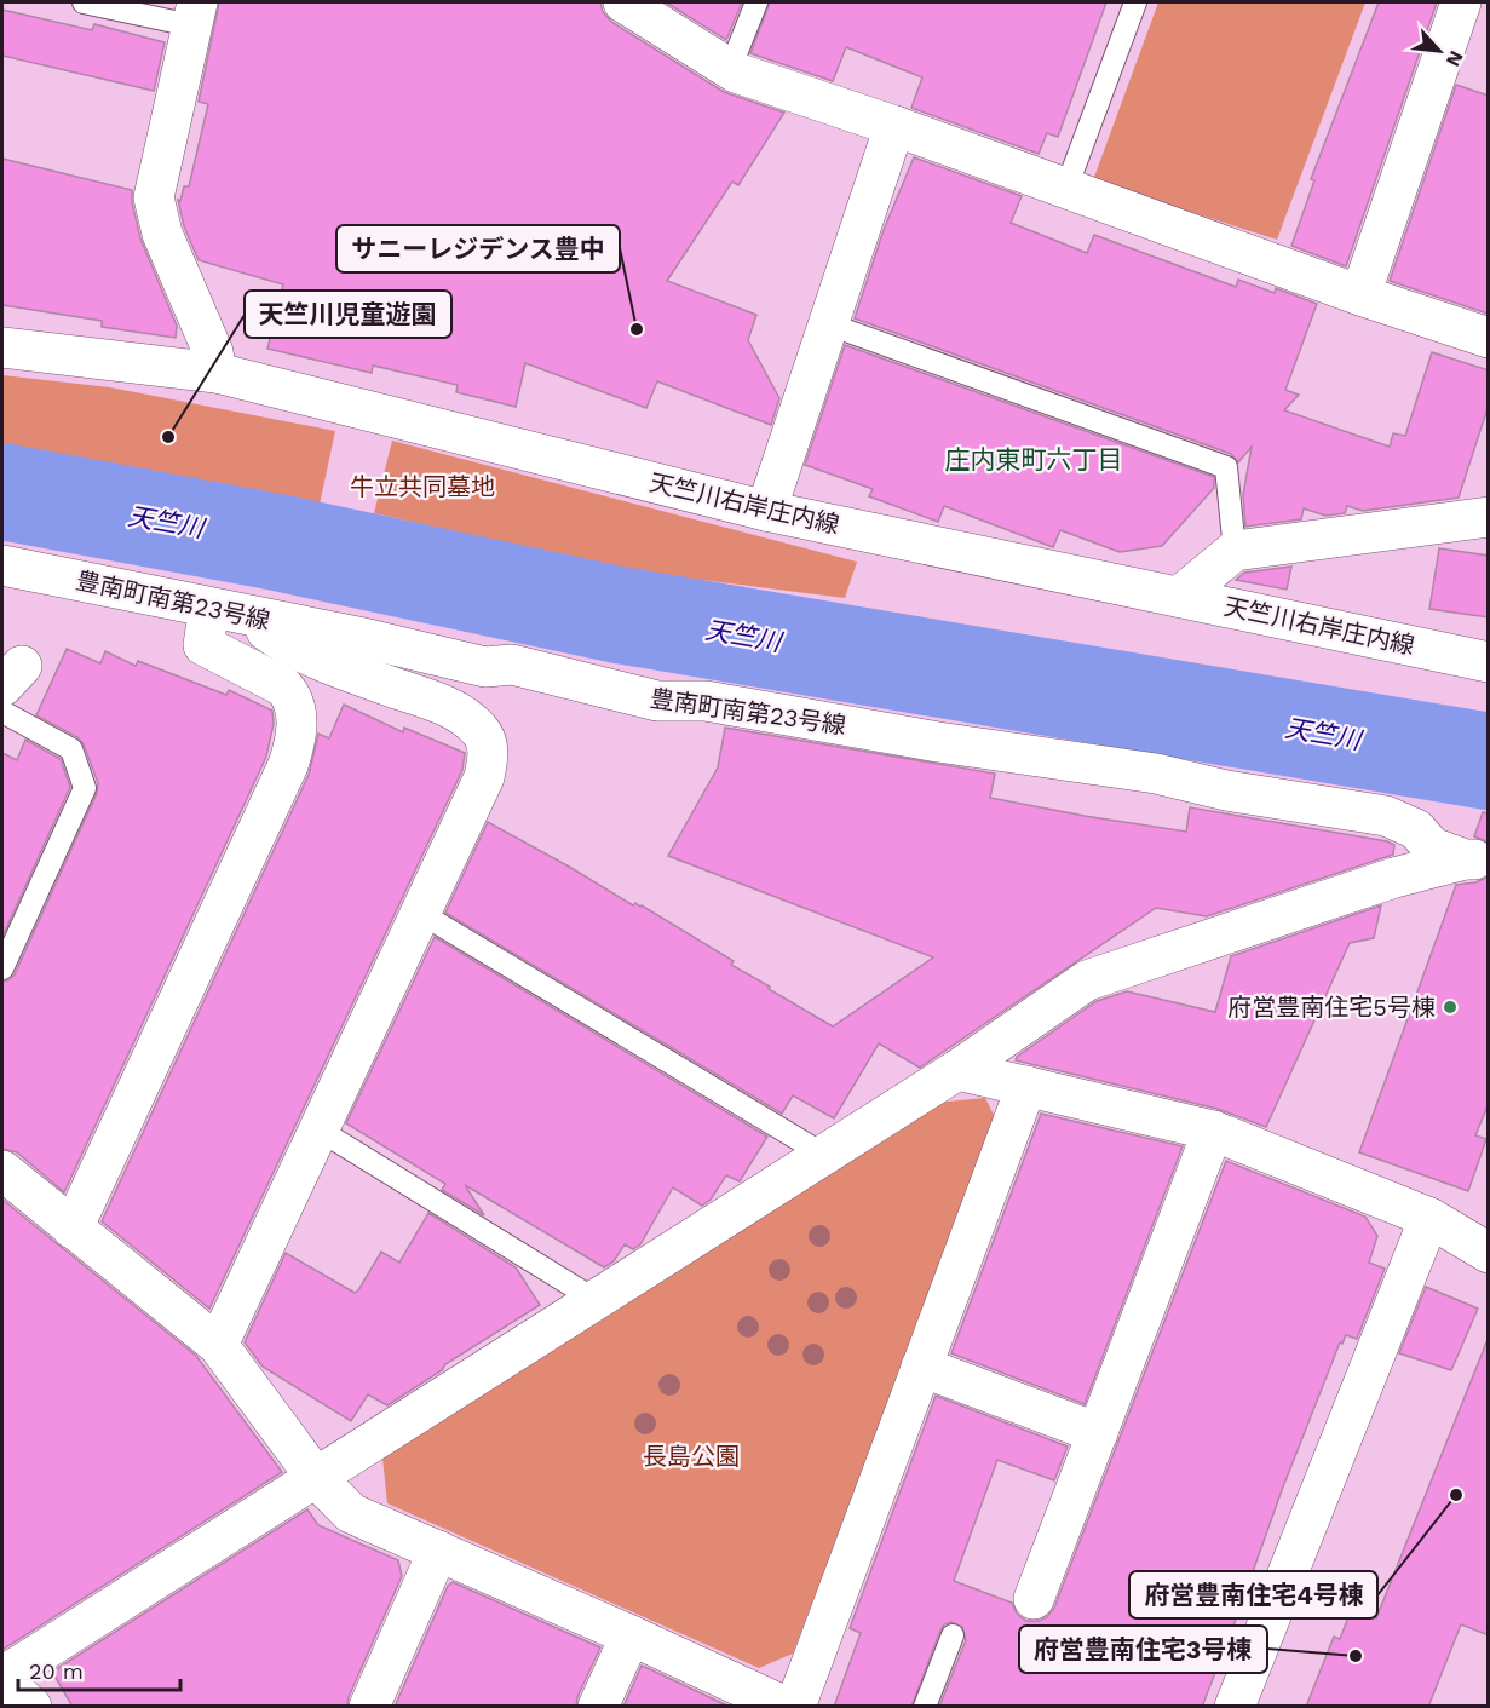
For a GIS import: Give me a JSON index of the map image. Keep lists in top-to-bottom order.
{
  "streets": {
    "street": ["天竺川右岸庄内線", "豊南町南第23号線"]
  },
  "districts": ["庄内東町六丁目"],
  "water": ["天竺川"],
  "parks": ["牛立共同墓地", "長島公園"],
  "places": [
    "サニーレジデンス豊中",
    "天竺川児童遊園",
    "府営豊南住宅5号棟",
    "府営豊南住宅4号棟",
    "府営豊南住宅3号棟"
  ],
  "scale_bar": "20 m",
  "north": "bottom right"
}
